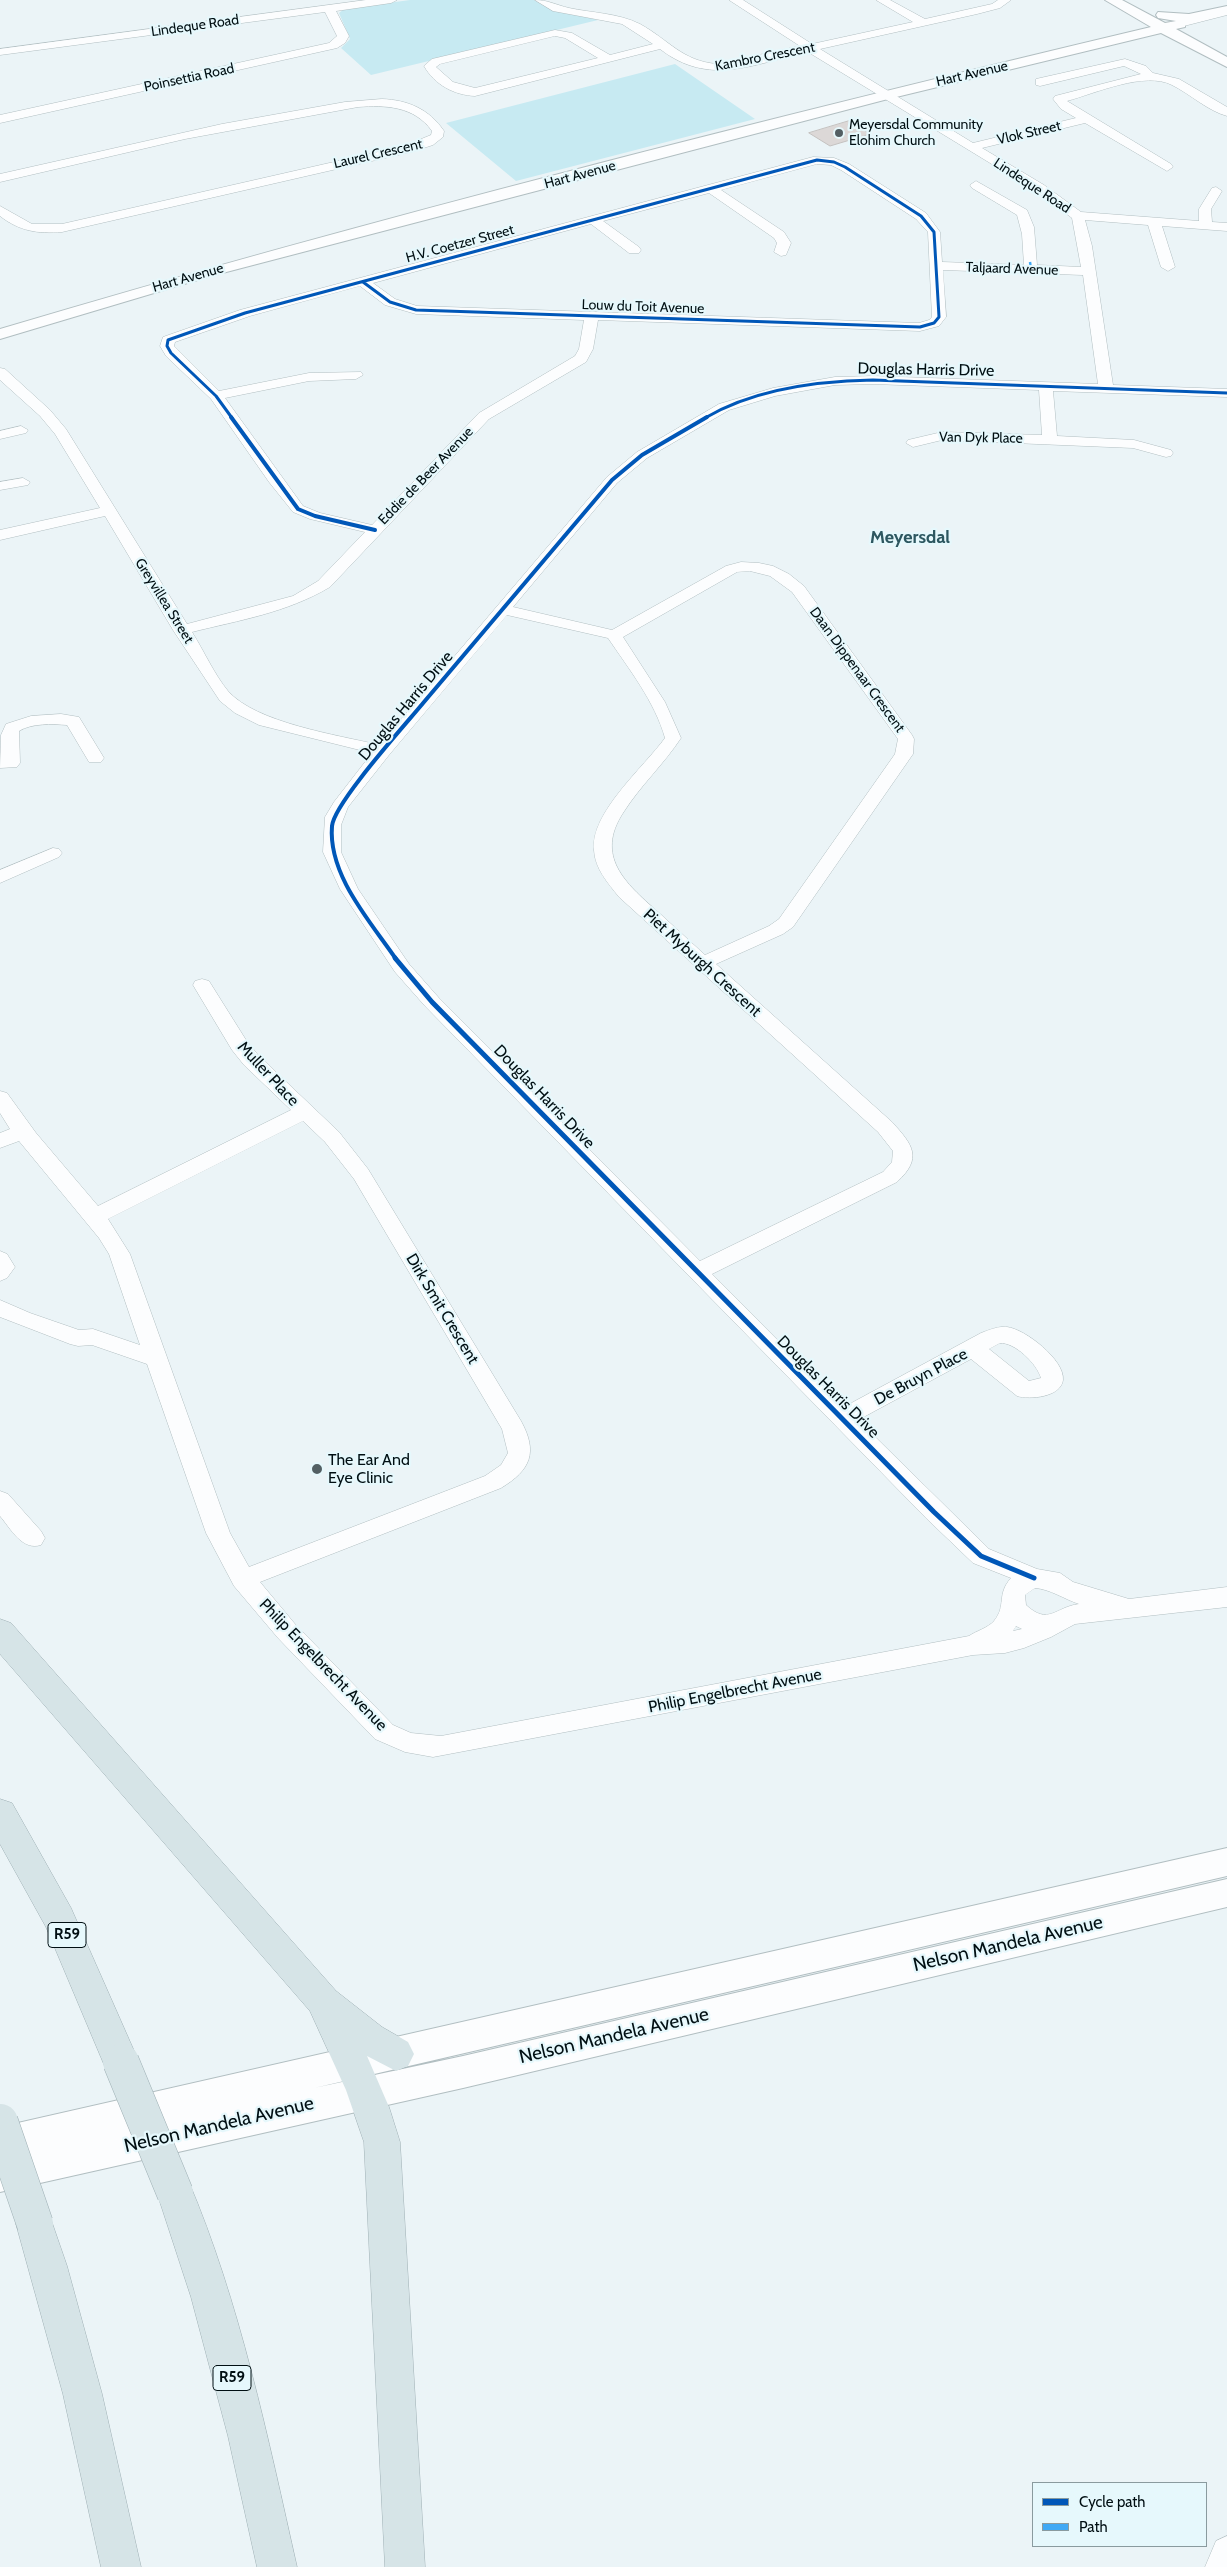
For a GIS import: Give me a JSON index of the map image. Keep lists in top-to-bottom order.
{
  "streets": {
    "highway": ["R59"],
    "street": [
      "Lindeque Road",
      "Kambro Crescent",
      "Hart Avenue",
      "Poinsettia Road",
      "Vlok Street",
      "Laurel Crescent",
      "H.V. Coetzer Street",
      "Taljaard Avenue",
      "Louw du Toit Avenue",
      "Douglas Harris Drive",
      "Van Dyk Place",
      "Eddie de Beer Avenue",
      "Greyvillea Street",
      "Daan Dippenaar Crescent",
      "Piet Myburgh Crescent",
      "Muller Place",
      "Dirk Smit Crescent",
      "De Bruyn Place",
      "Philip Engelbrecht Avenue",
      "Nelson Mandela Avenue"
    ]
  },
  "crossings": [
    ["Lindeque Road", "Kambro Crescent"],
    ["Lindeque Road", "Hart Avenue"],
    ["Lindeque Road", "Poinsettia Road"],
    ["Lindeque Road", "Vlok Street"],
    ["Lindeque Road", "Taljaard Avenue"],
    ["Lindeque Road", "Douglas Harris Drive"],
    ["H.V. Coetzer Street", "Taljaard Avenue"],
    ["H.V. Coetzer Street", "Louw du Toit Avenue"],
    ["H.V. Coetzer Street", "Eddie de Beer Avenue"],
    ["Louw du Toit Avenue", "Eddie de Beer Avenue"],
    ["Douglas Harris Drive", "Greyvillea Street"],
    ["Douglas Harris Drive", "Piet Myburgh Crescent"],
    ["Douglas Harris Drive", "De Bruyn Place"],
    ["Eddie de Beer Avenue", "Greyvillea Street"],
    ["Daan Dippenaar Crescent", "Piet Myburgh Crescent"],
    ["Muller Place", "Dirk Smit Crescent"],
    ["Dirk Smit Crescent", "Philip Engelbrecht Avenue"]
  ],
  "districts": ["Meyersdal"],
  "places": ["Meyersdal Community Elohim Church", "The Ear And Eye Clinic"],
  "legend": ["Cycle path", "Path"]
}
